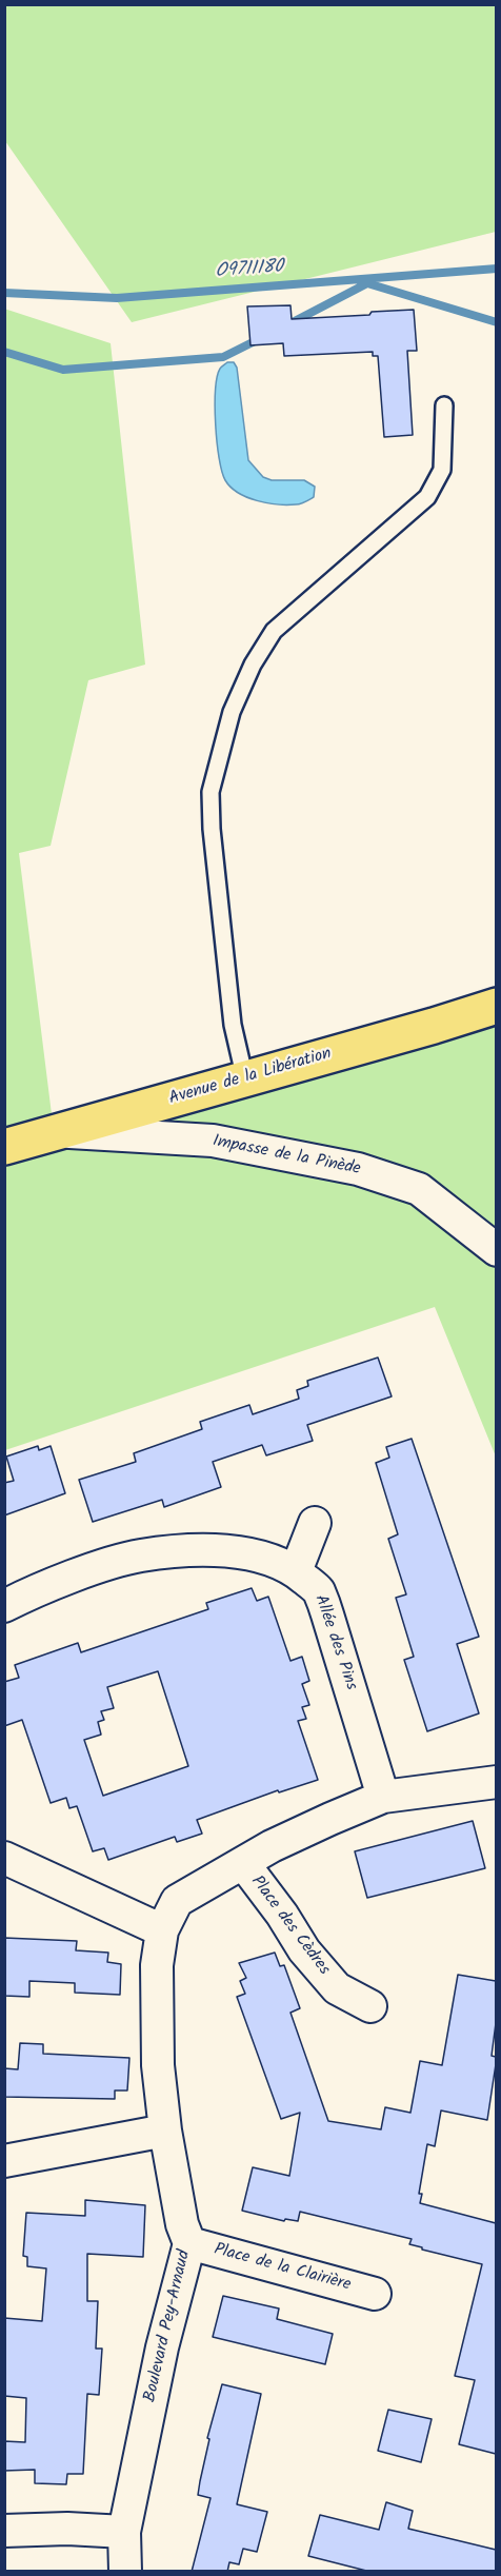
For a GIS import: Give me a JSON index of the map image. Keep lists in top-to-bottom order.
{
  "streets": {
    "main road": ["Avenue de la Libération"],
    "street": [
      "Impasse de la Pinède",
      "Allée des Pins",
      "Place des Cèdres",
      "Place de la Clairière",
      "Boulevard Pey-Arnaud"
    ]
  },
  "crossings": [
    ["Avenue de la Libération", "Impasse de la Pinède"],
    ["Allée des Pins", "Boulevard Pey-Arnaud"],
    ["Place des Cèdres", "Boulevard Pey-Arnaud"],
    ["Place de la Clairière", "Boulevard Pey-Arnaud"]
  ],
  "water": ["O9711180"]
}
